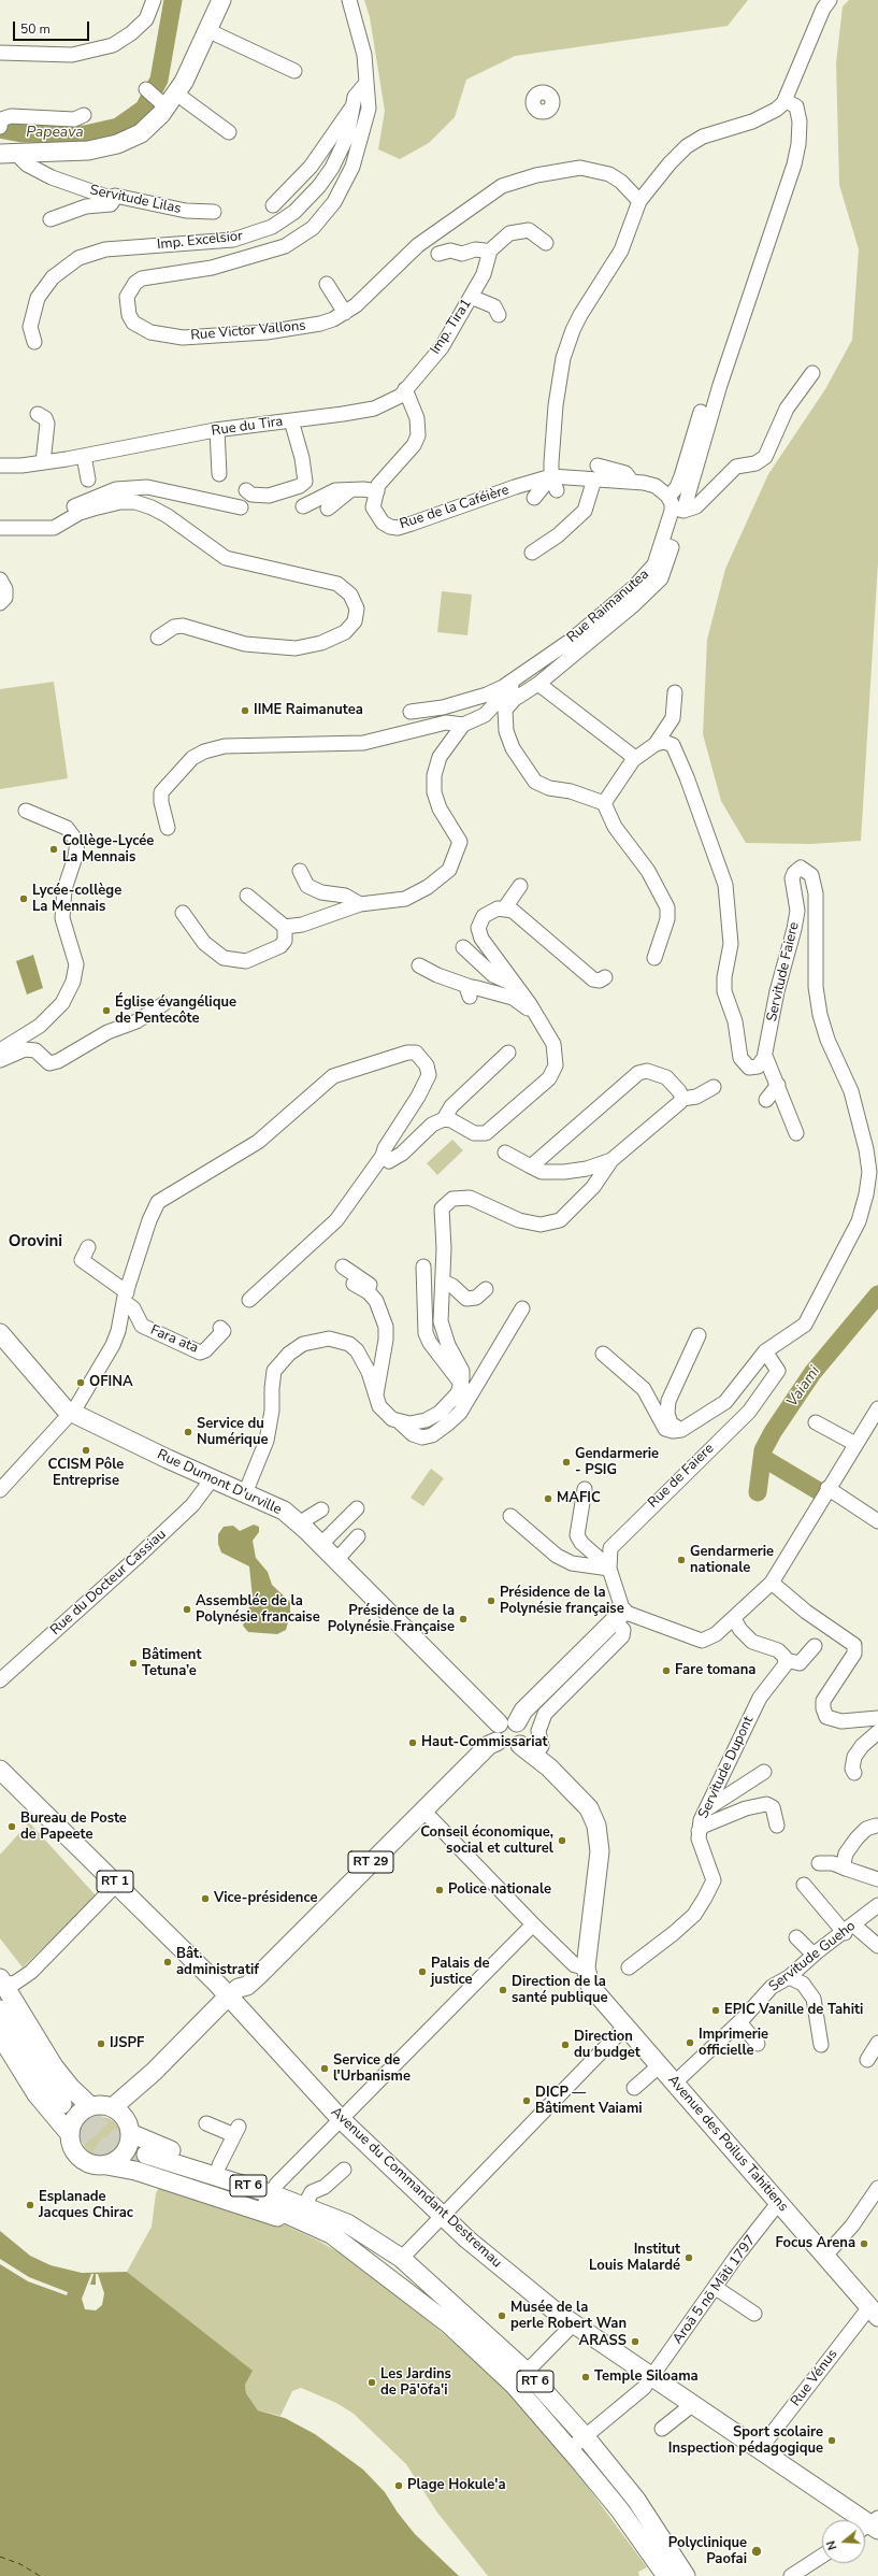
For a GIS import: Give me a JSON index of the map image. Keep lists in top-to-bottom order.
{
  "streets": {
    "main road": [
      "Rue Dumont D'urville",
      "RT 29",
      "RT 1",
      "Avenue des Poilus Tahitiens",
      "RT 6",
      "Avenue du Commandant Destremau"
    ],
    "street": [
      "Servitude Lilas",
      "Imp. Excelsior",
      "Imp. Tira1",
      "Rue Victor Vallons",
      "Rue du Tira",
      "Rue de la Caféière",
      "Rue Raimanutea",
      "Servitude Faiere",
      "Fara ata",
      "Rue de Faiere",
      "Rue du Docteur Cassiau",
      "Servitude Dupont",
      "Servitude Gueho",
      "Aroā 5 nō Māti 1797",
      "Rue Vénus"
    ]
  },
  "crossings": [
    ["Imp. Excelsior", "Rue Victor Vallons"],
    ["Imp. Tira1", "Rue du Tira"],
    ["Imp. Tira1", "Rue de la Caféière"],
    ["Rue du Tira", "Rue de la Caféière"],
    ["Servitude Faiere", "Rue de Faiere"],
    ["Rue de Faiere", "RT 29"],
    ["Rue Dumont D'urville", "Rue du Docteur Cassiau"],
    ["Rue Dumont D'urville", "RT 29"],
    ["RT 29", "RT 1"],
    ["RT 29", "Avenue du Commandant Destremau"],
    ["RT 1", "Avenue du Commandant Destremau"],
    ["Servitude Gueho", "Avenue des Poilus Tahitiens"],
    ["Avenue des Poilus Tahitiens", "Aroā 5 nō Māti 1797"],
    ["Avenue des Poilus Tahitiens", "Rue Vénus"],
    ["RT 6", "Aroā 5 nō Māti 1797"],
    ["Avenue du Commandant Destremau", "Aroā 5 nō Māti 1797"],
    ["Avenue du Commandant Destremau", "Rue Vénus"]
  ],
  "districts": ["Orovini"],
  "water": ["Papeava", "Vaiami"],
  "places": [
    "IIME Raimanutea",
    "Collège-Lycée La Mennais",
    "Lycée-collège La Mennais",
    "Église évangélique de Pentecôte",
    "OFINA",
    "Service du Numérique",
    "CCISM Pôle Entreprise",
    "Gendarmerie - PSIG",
    "MAFIC",
    "Gendarmerie nationale",
    "Présidence de la Polynésie française",
    "Assemblée de la Polynésie francaise",
    "Présidence de la Polynésie Française",
    "Bâtiment Tetuna’e",
    "Fare tomana",
    "Haut-Commissariat",
    "Bureau de Poste de Papeete",
    "Conseil économique, social et culturel",
    "Police nationale",
    "Vice-présidence",
    "Bât. administratif",
    "Palais de justice",
    "Direction de la santé publique",
    "EPIC Vanille de Tahiti",
    "Imprimerie officielle",
    "IJSPF",
    "Direction du budget",
    "Service de l'Urbanisme",
    "DICP — Bâtiment Vaiami",
    "Esplanade Jacques Chirac",
    "Focus Arena",
    "Institut Louis Malardé",
    "Musée de la perle Robert Wan",
    "ARASS",
    "Temple Siloama",
    "Les Jardins de Pā'ōfa'i",
    "Sport scolaire Inspection pédagogique",
    "Plage Hokule'a",
    "Polyclinique Paofai"
  ],
  "scale_bar": "50 m",
  "north": "left"
}
